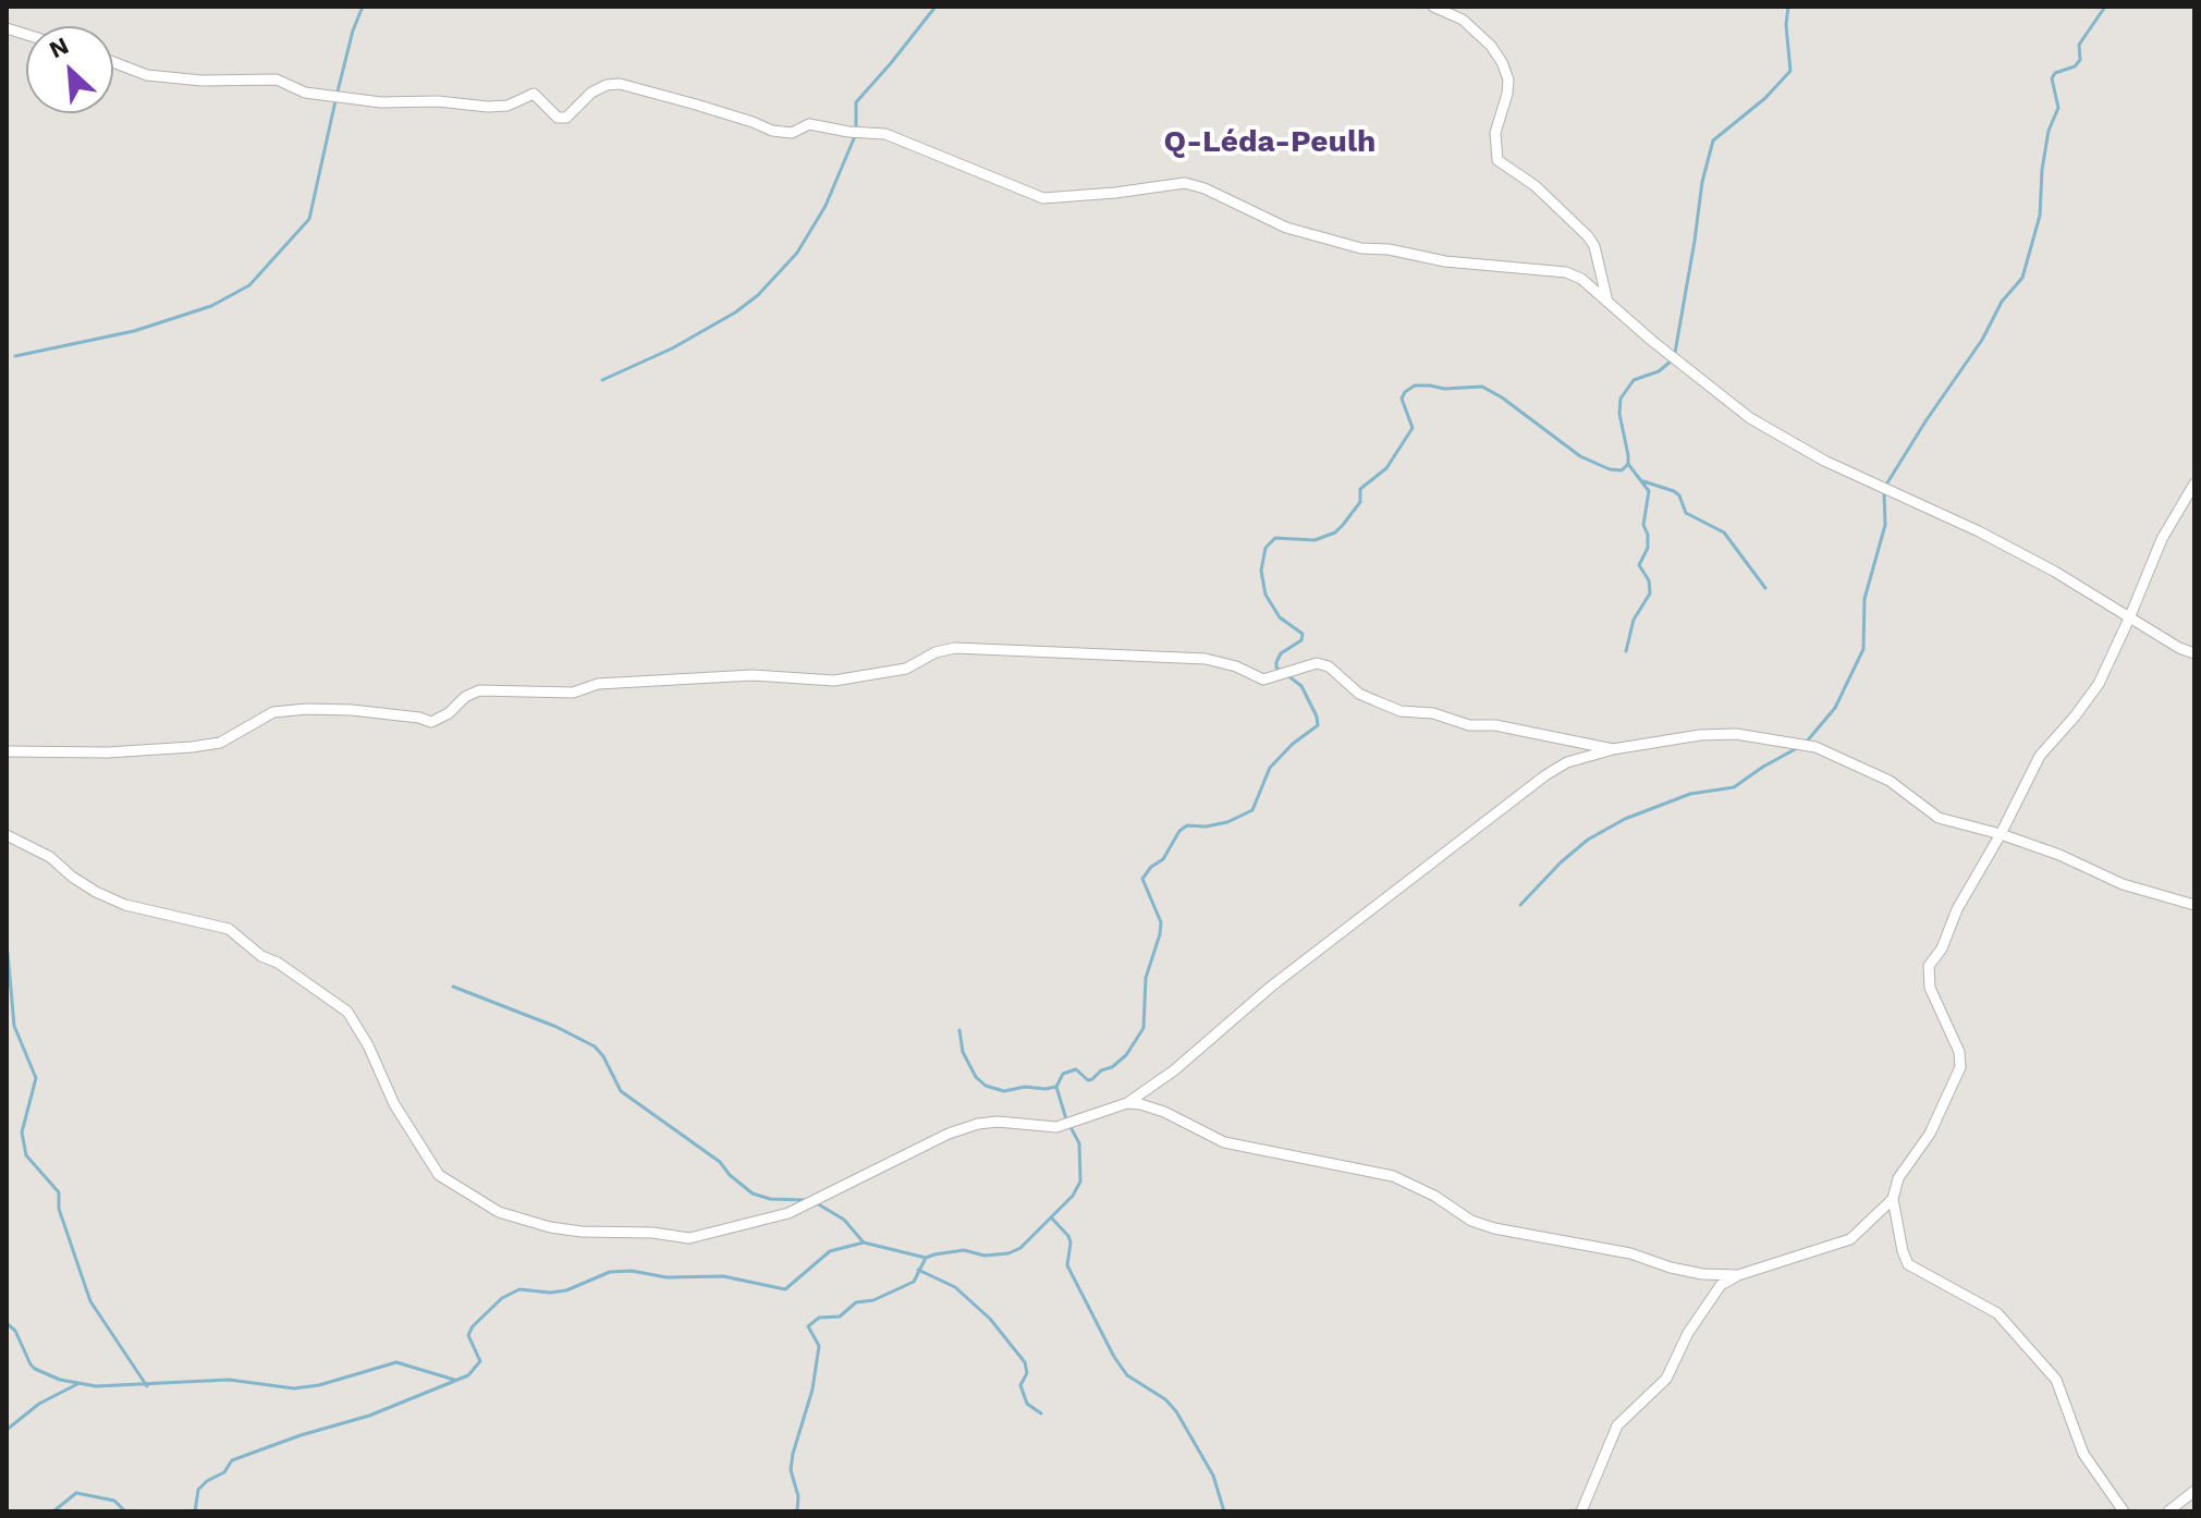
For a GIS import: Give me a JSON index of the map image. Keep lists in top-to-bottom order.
{
  "districts": ["Q-Léda-Peulh"],
  "north": "top left"
}
